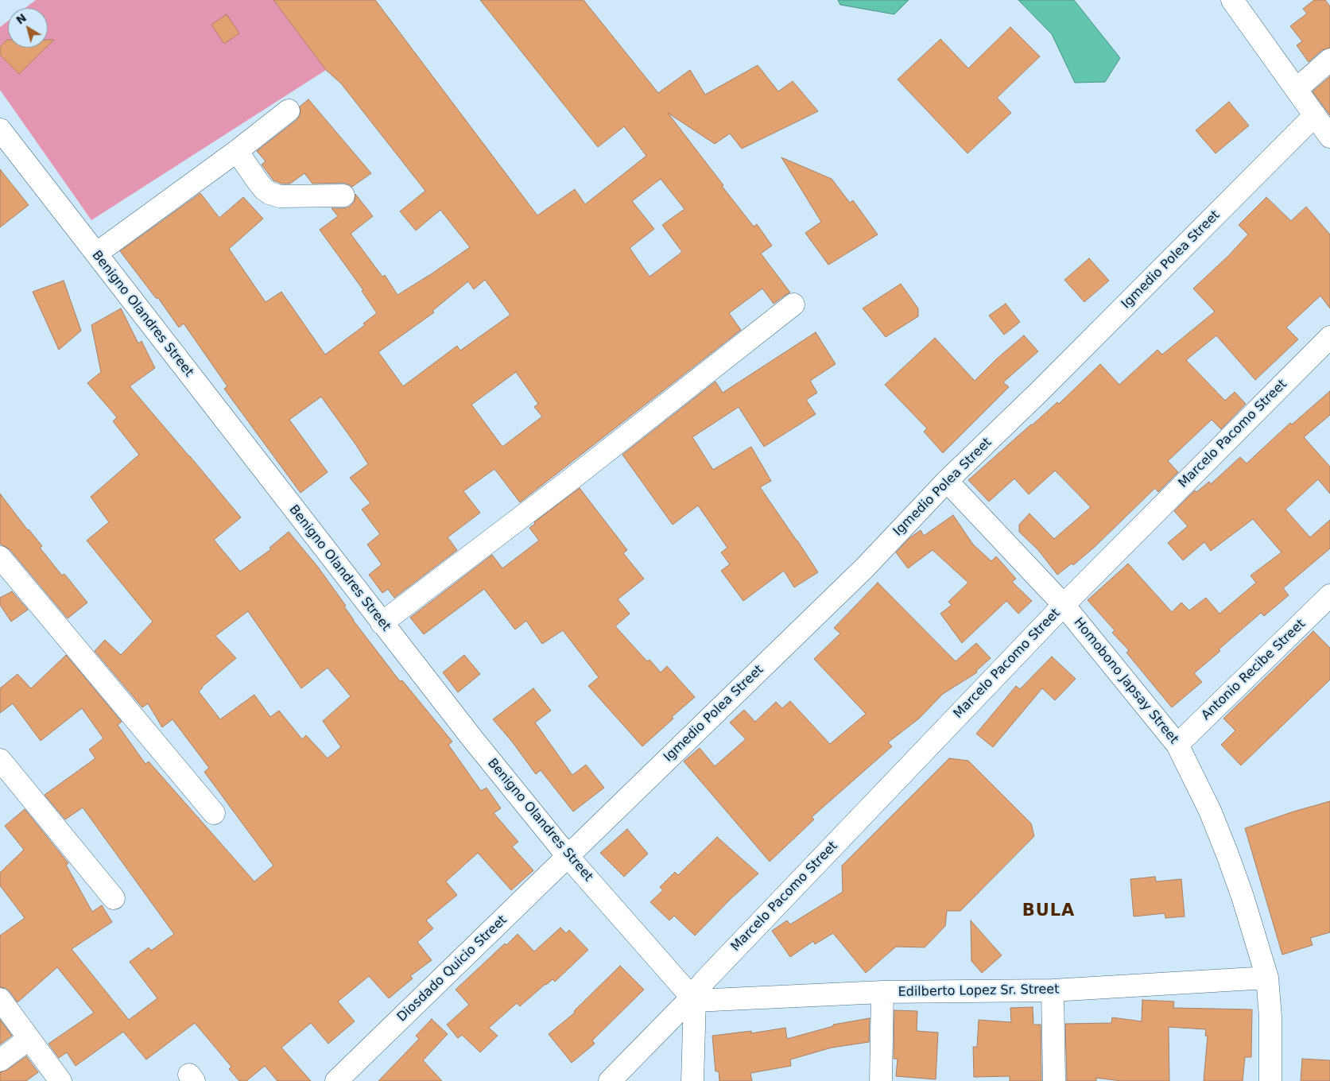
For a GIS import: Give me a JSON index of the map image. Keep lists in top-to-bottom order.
{
  "streets": {
    "street": [
      "Igmedio Polea Street",
      "Benigno Olandres Street",
      "Marcelo Pacomo Street",
      "Antonio Recibe Street",
      "Homobono Japsay Street",
      "Diosdado Quicio Street",
      "Edilberto Lopez Sr. Street"
    ]
  },
  "crossings": [
    ["Igmedio Polea Street", "Benigno Olandres Street"],
    ["Igmedio Polea Street", "Homobono Japsay Street"],
    ["Igmedio Polea Street", "Diosdado Quicio Street"],
    ["Benigno Olandres Street", "Marcelo Pacomo Street"],
    ["Benigno Olandres Street", "Diosdado Quicio Street"],
    ["Benigno Olandres Street", "Edilberto Lopez Sr. Street"],
    ["Marcelo Pacomo Street", "Homobono Japsay Street"],
    ["Marcelo Pacomo Street", "Edilberto Lopez Sr. Street"],
    ["Antonio Recibe Street", "Homobono Japsay Street"],
    ["Homobono Japsay Street", "Edilberto Lopez Sr. Street"]
  ],
  "districts": ["BULA"],
  "north": "top left"
}
